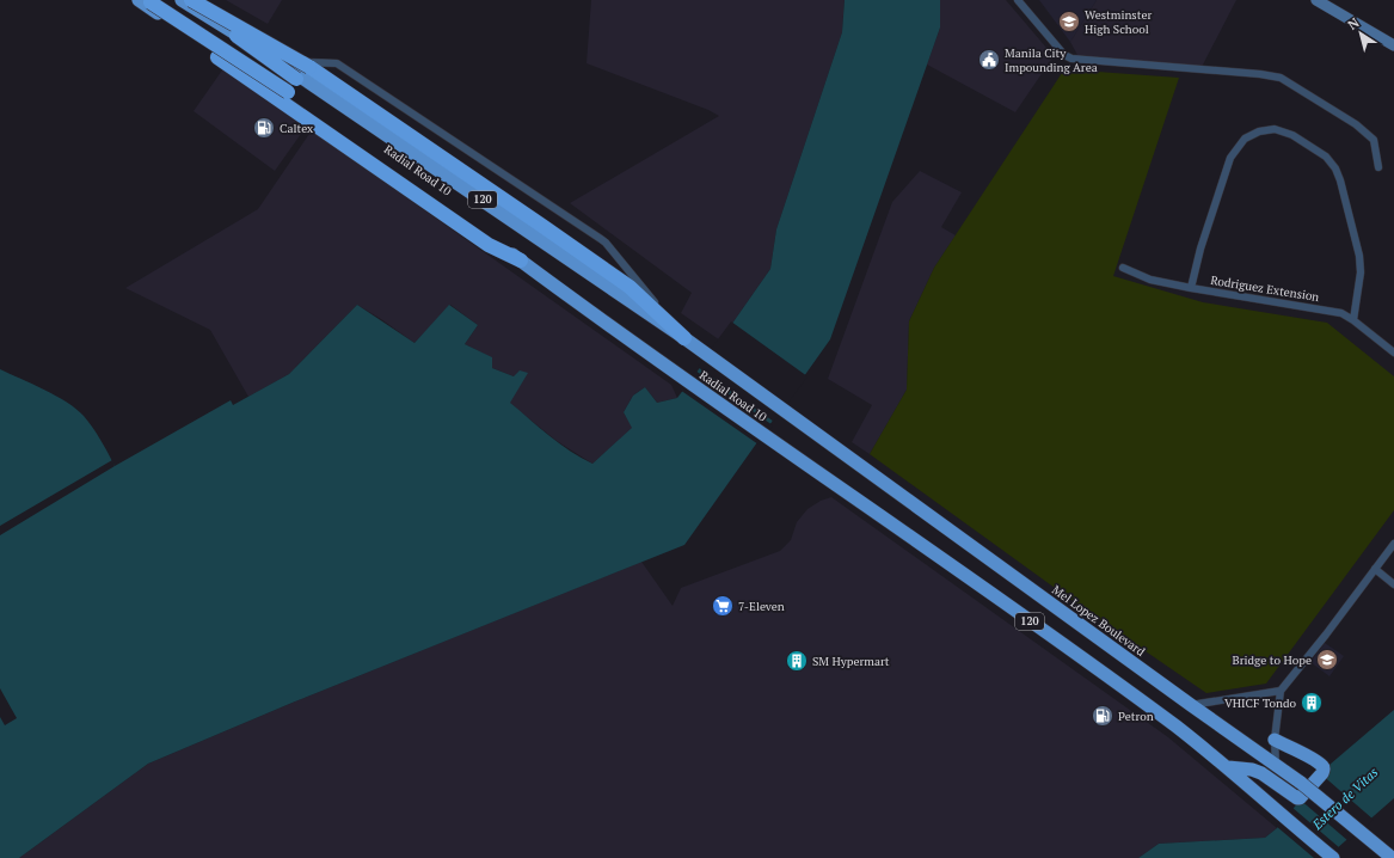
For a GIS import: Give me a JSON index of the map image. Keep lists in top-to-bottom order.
{
  "streets": {
    "highway": ["Radial Road 10", "120", "Mel Lopez Boulevard"],
    "street": ["Rodriguez Extension"]
  },
  "crossings": [
    ["Radial Road 10", "120"],
    ["Radial Road 10", "Mel Lopez Boulevard"]
  ],
  "water": ["Estero de Vitas"],
  "places": {
    "school or university": ["Westminster High School", "Bridge to Hope"],
    "public building": ["Manila City Impounding Area"],
    "fuel station": ["Caltex", "Petron"],
    "supermarket": ["7-Eleven"],
    "building": ["SM Hypermart", "VHICF Tondo"]
  },
  "north": "top left"
}
